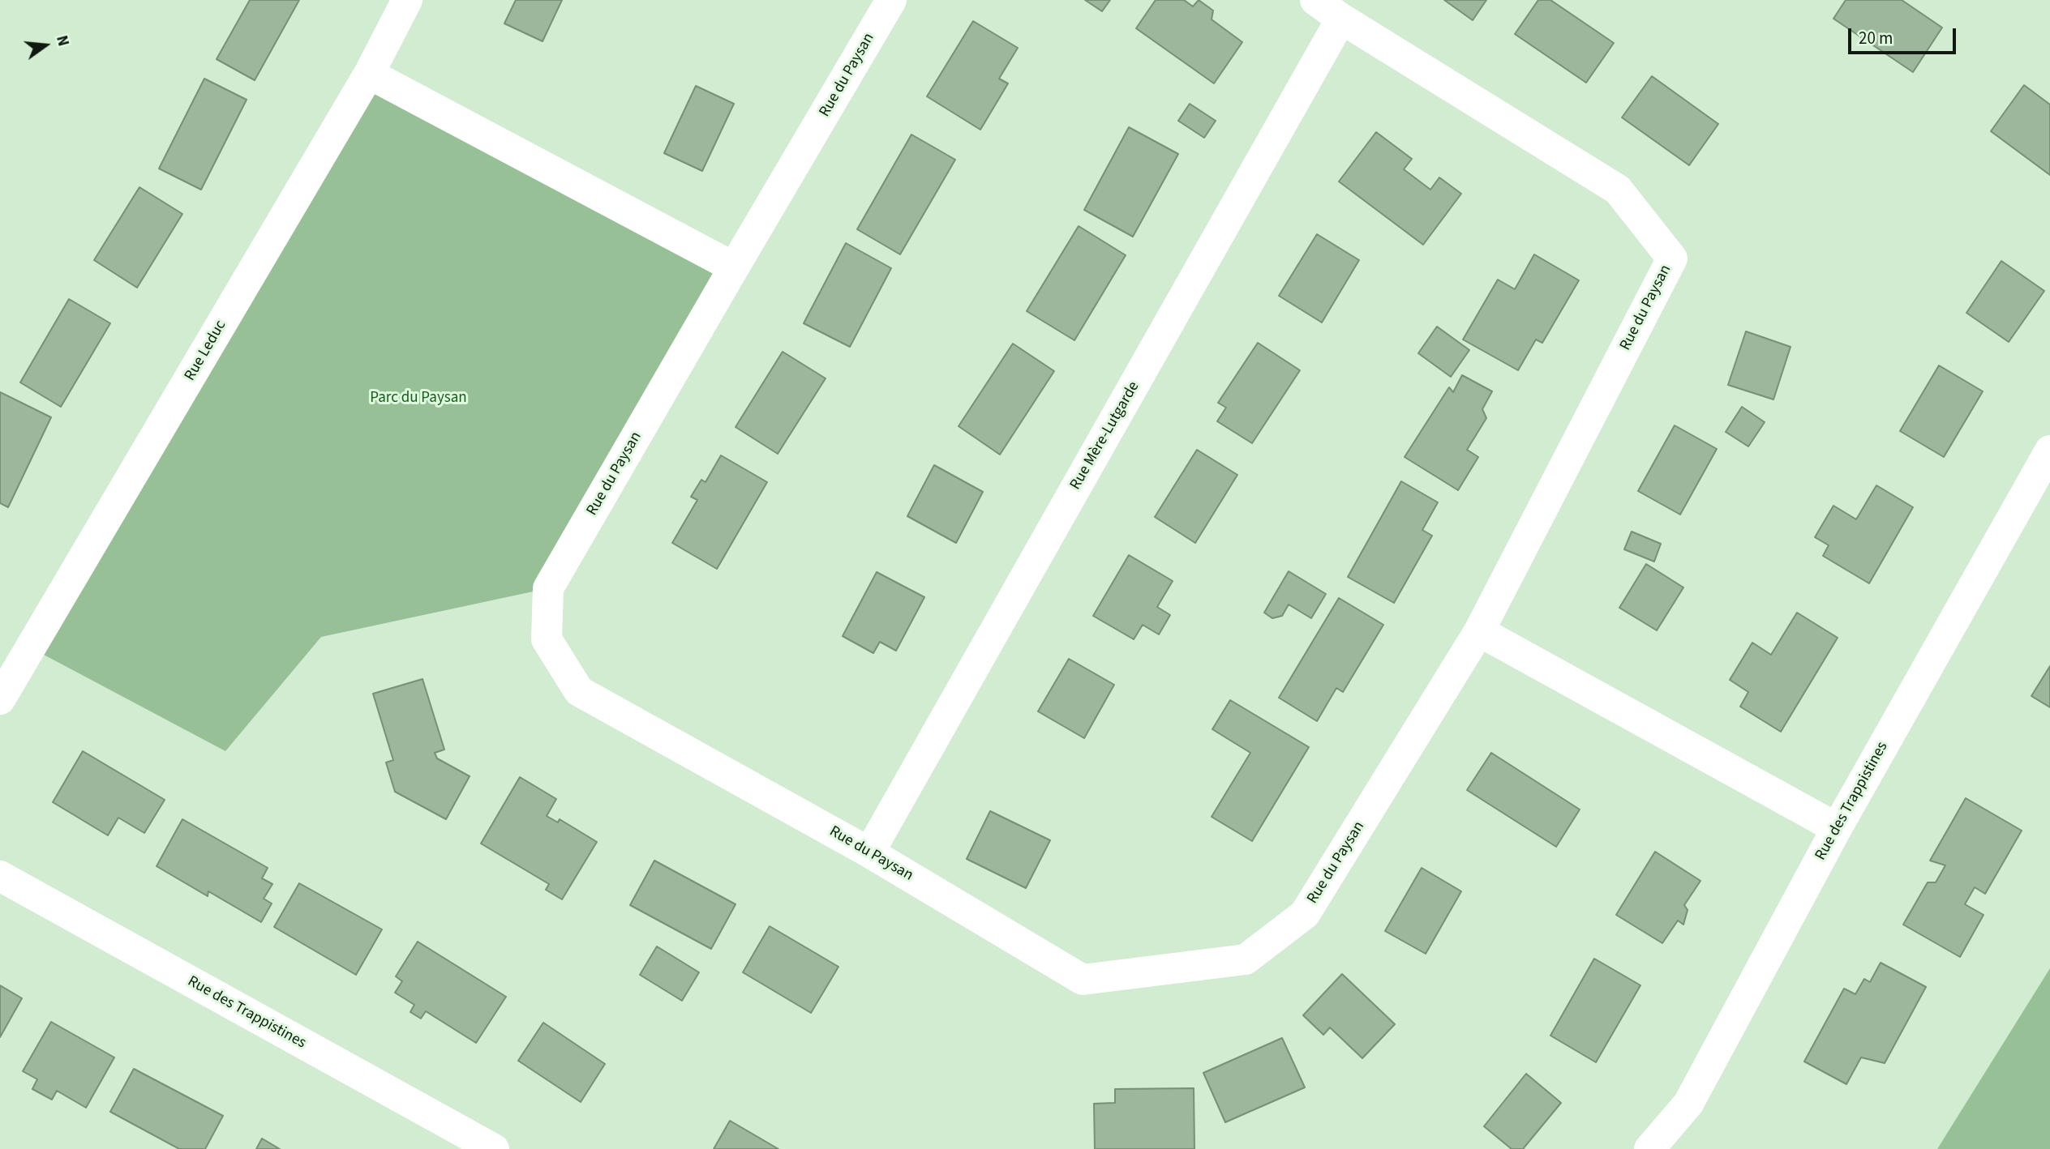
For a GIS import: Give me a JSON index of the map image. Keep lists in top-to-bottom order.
{
  "streets": {
    "street": [
      "Rue du Paysan",
      "Rue Leduc",
      "Rue Mère-Lutgarde",
      "Rue des Trappistines"
    ]
  },
  "crossings": [
    ["Rue du Paysan", "Rue Mère-Lutgarde"]
  ],
  "parks": ["Parc du Paysan"],
  "scale_bar": "20 m",
  "north": "right"
}
